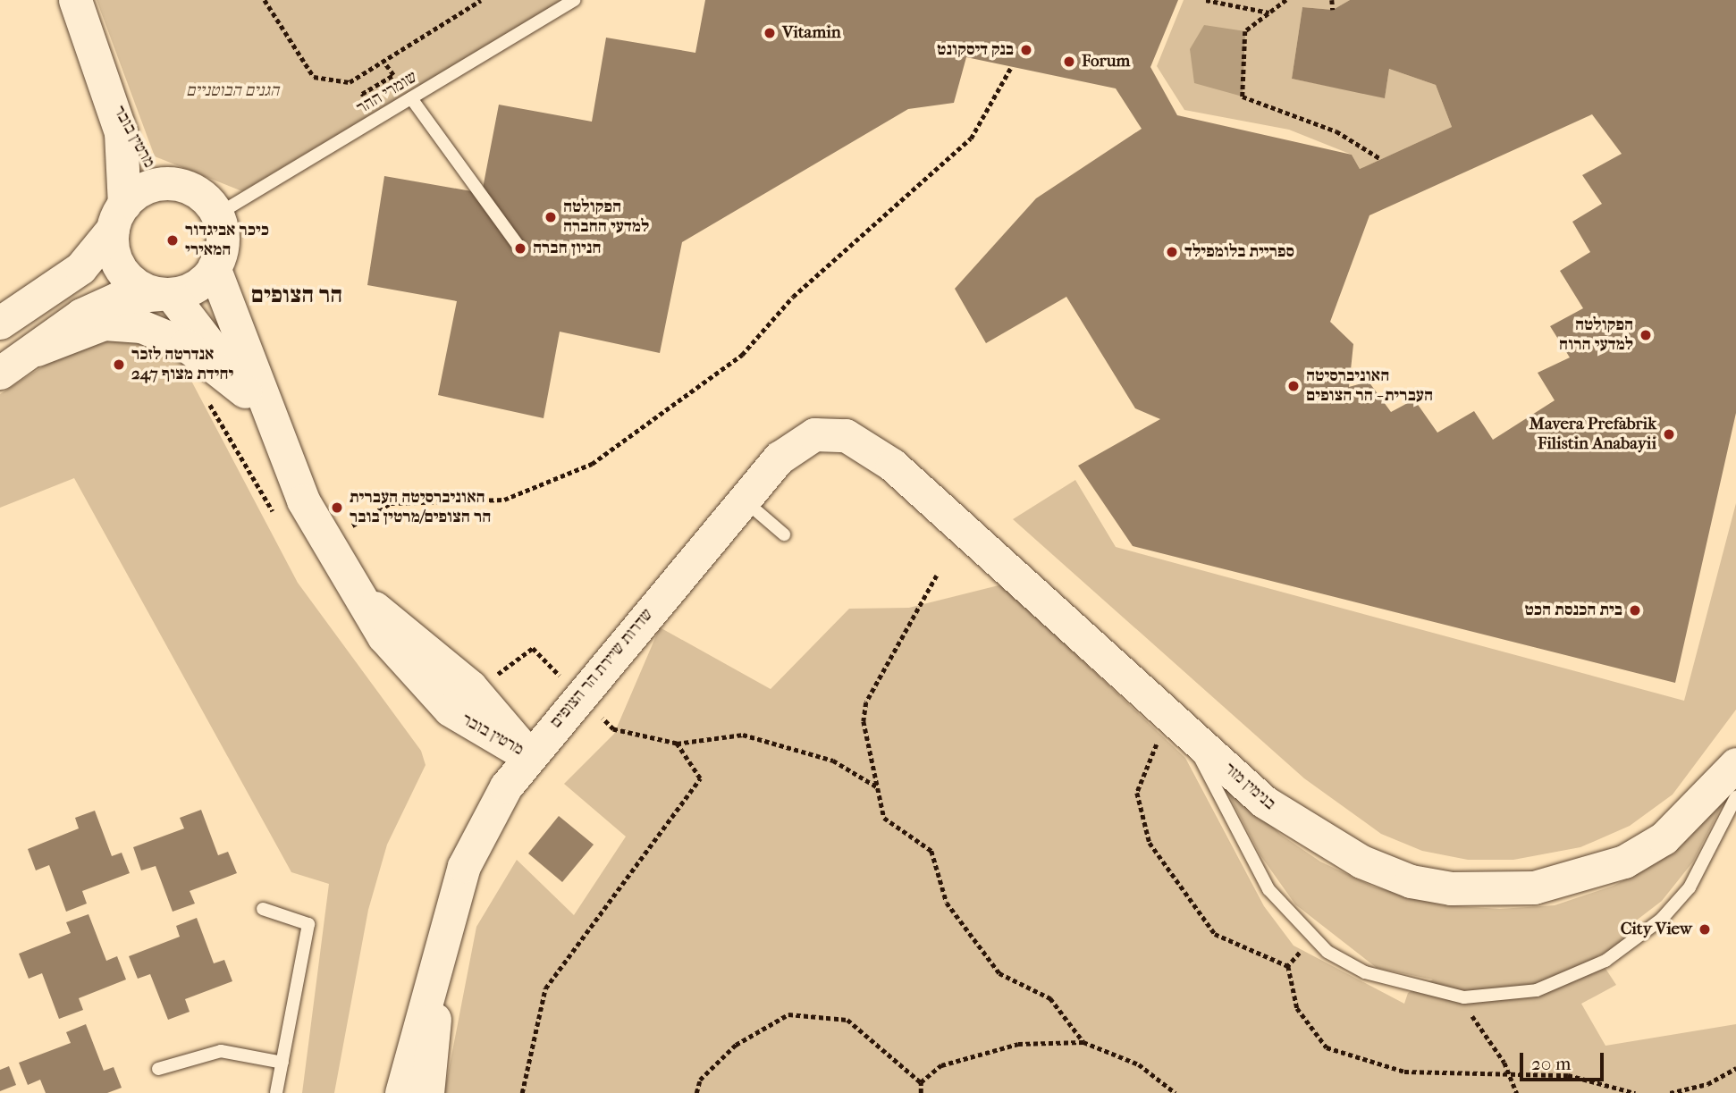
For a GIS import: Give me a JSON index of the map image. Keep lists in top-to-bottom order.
{
  "streets": {
    "street": ["מרטין בובר", "שדרות שיירת הר הצופים", "בנימין מזר"],
    "lane": ["שומרי ההר"]
  },
  "crossings": [
    ["שומרי ההר", "מרטין בובר"],
    ["מרטין בובר", "שדרות שיירת הר הצופים"],
    ["שדרות שיירת הר הצופים", "בנימין מזר"]
  ],
  "districts": ["הר הצופים"],
  "parks": ["הגנים הבוטניים"],
  "places": [
    "Vitamin",
    "בנק דיסקונט",
    "Forum",
    "הפקולטה למדעי החברה",
    "כיכר אביגדור המאירי",
    "חניון חברה",
    "ספריית בלומפילד",
    "הפקולטה למדעי הרוח",
    "אנדרטה לזכר יחידת מצוף 247",
    "האוניברסיטה העברית - הר הצופים",
    "Mavera Prefabrik Filistin Anabayii",
    "האוניברסיטה העברית הר הצופים/מרטין בובר",
    "בית הכנסת הכט",
    "City View"
  ],
  "scale_bar": "20 m"
}
